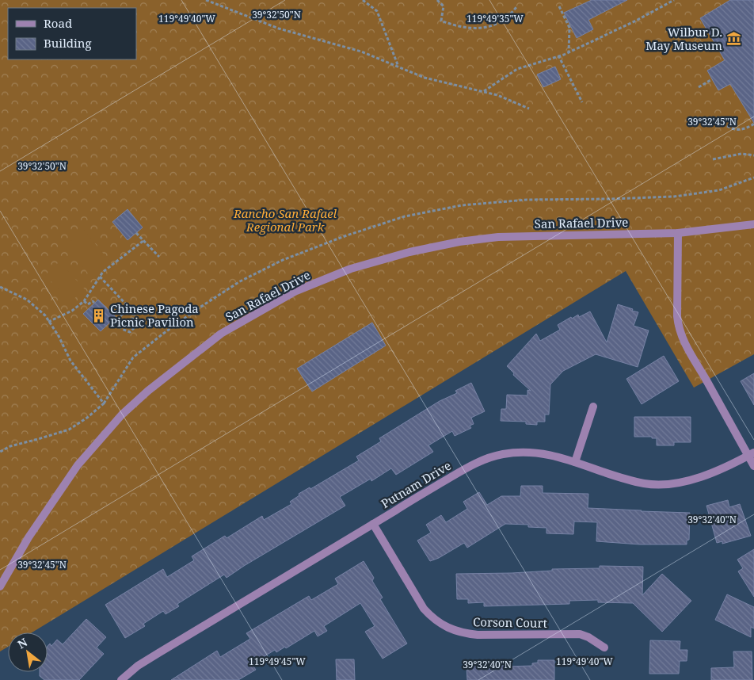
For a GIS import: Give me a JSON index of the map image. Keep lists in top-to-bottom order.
{
  "streets": {
    "street": ["San Rafael Drive", "Putnam Drive", "Corson Court"]
  },
  "crossings": [
    ["Putnam Drive", "Corson Court"]
  ],
  "parks": ["Rancho San Rafael Regional Park"],
  "places": {
    "museum": ["Wilbur D. May Museum"],
    "building": ["Chinese Pagoda Picnic Pavilion"]
  },
  "legend": ["Road", "Building"],
  "north": "top left",
  "coordinates": [
    "39°32'50\"N",
    "119°49'40\"W",
    "119°49'35\"W",
    "39°32'45\"N",
    "39°32'40\"N",
    "119°49'45\"W"
  ]
}
